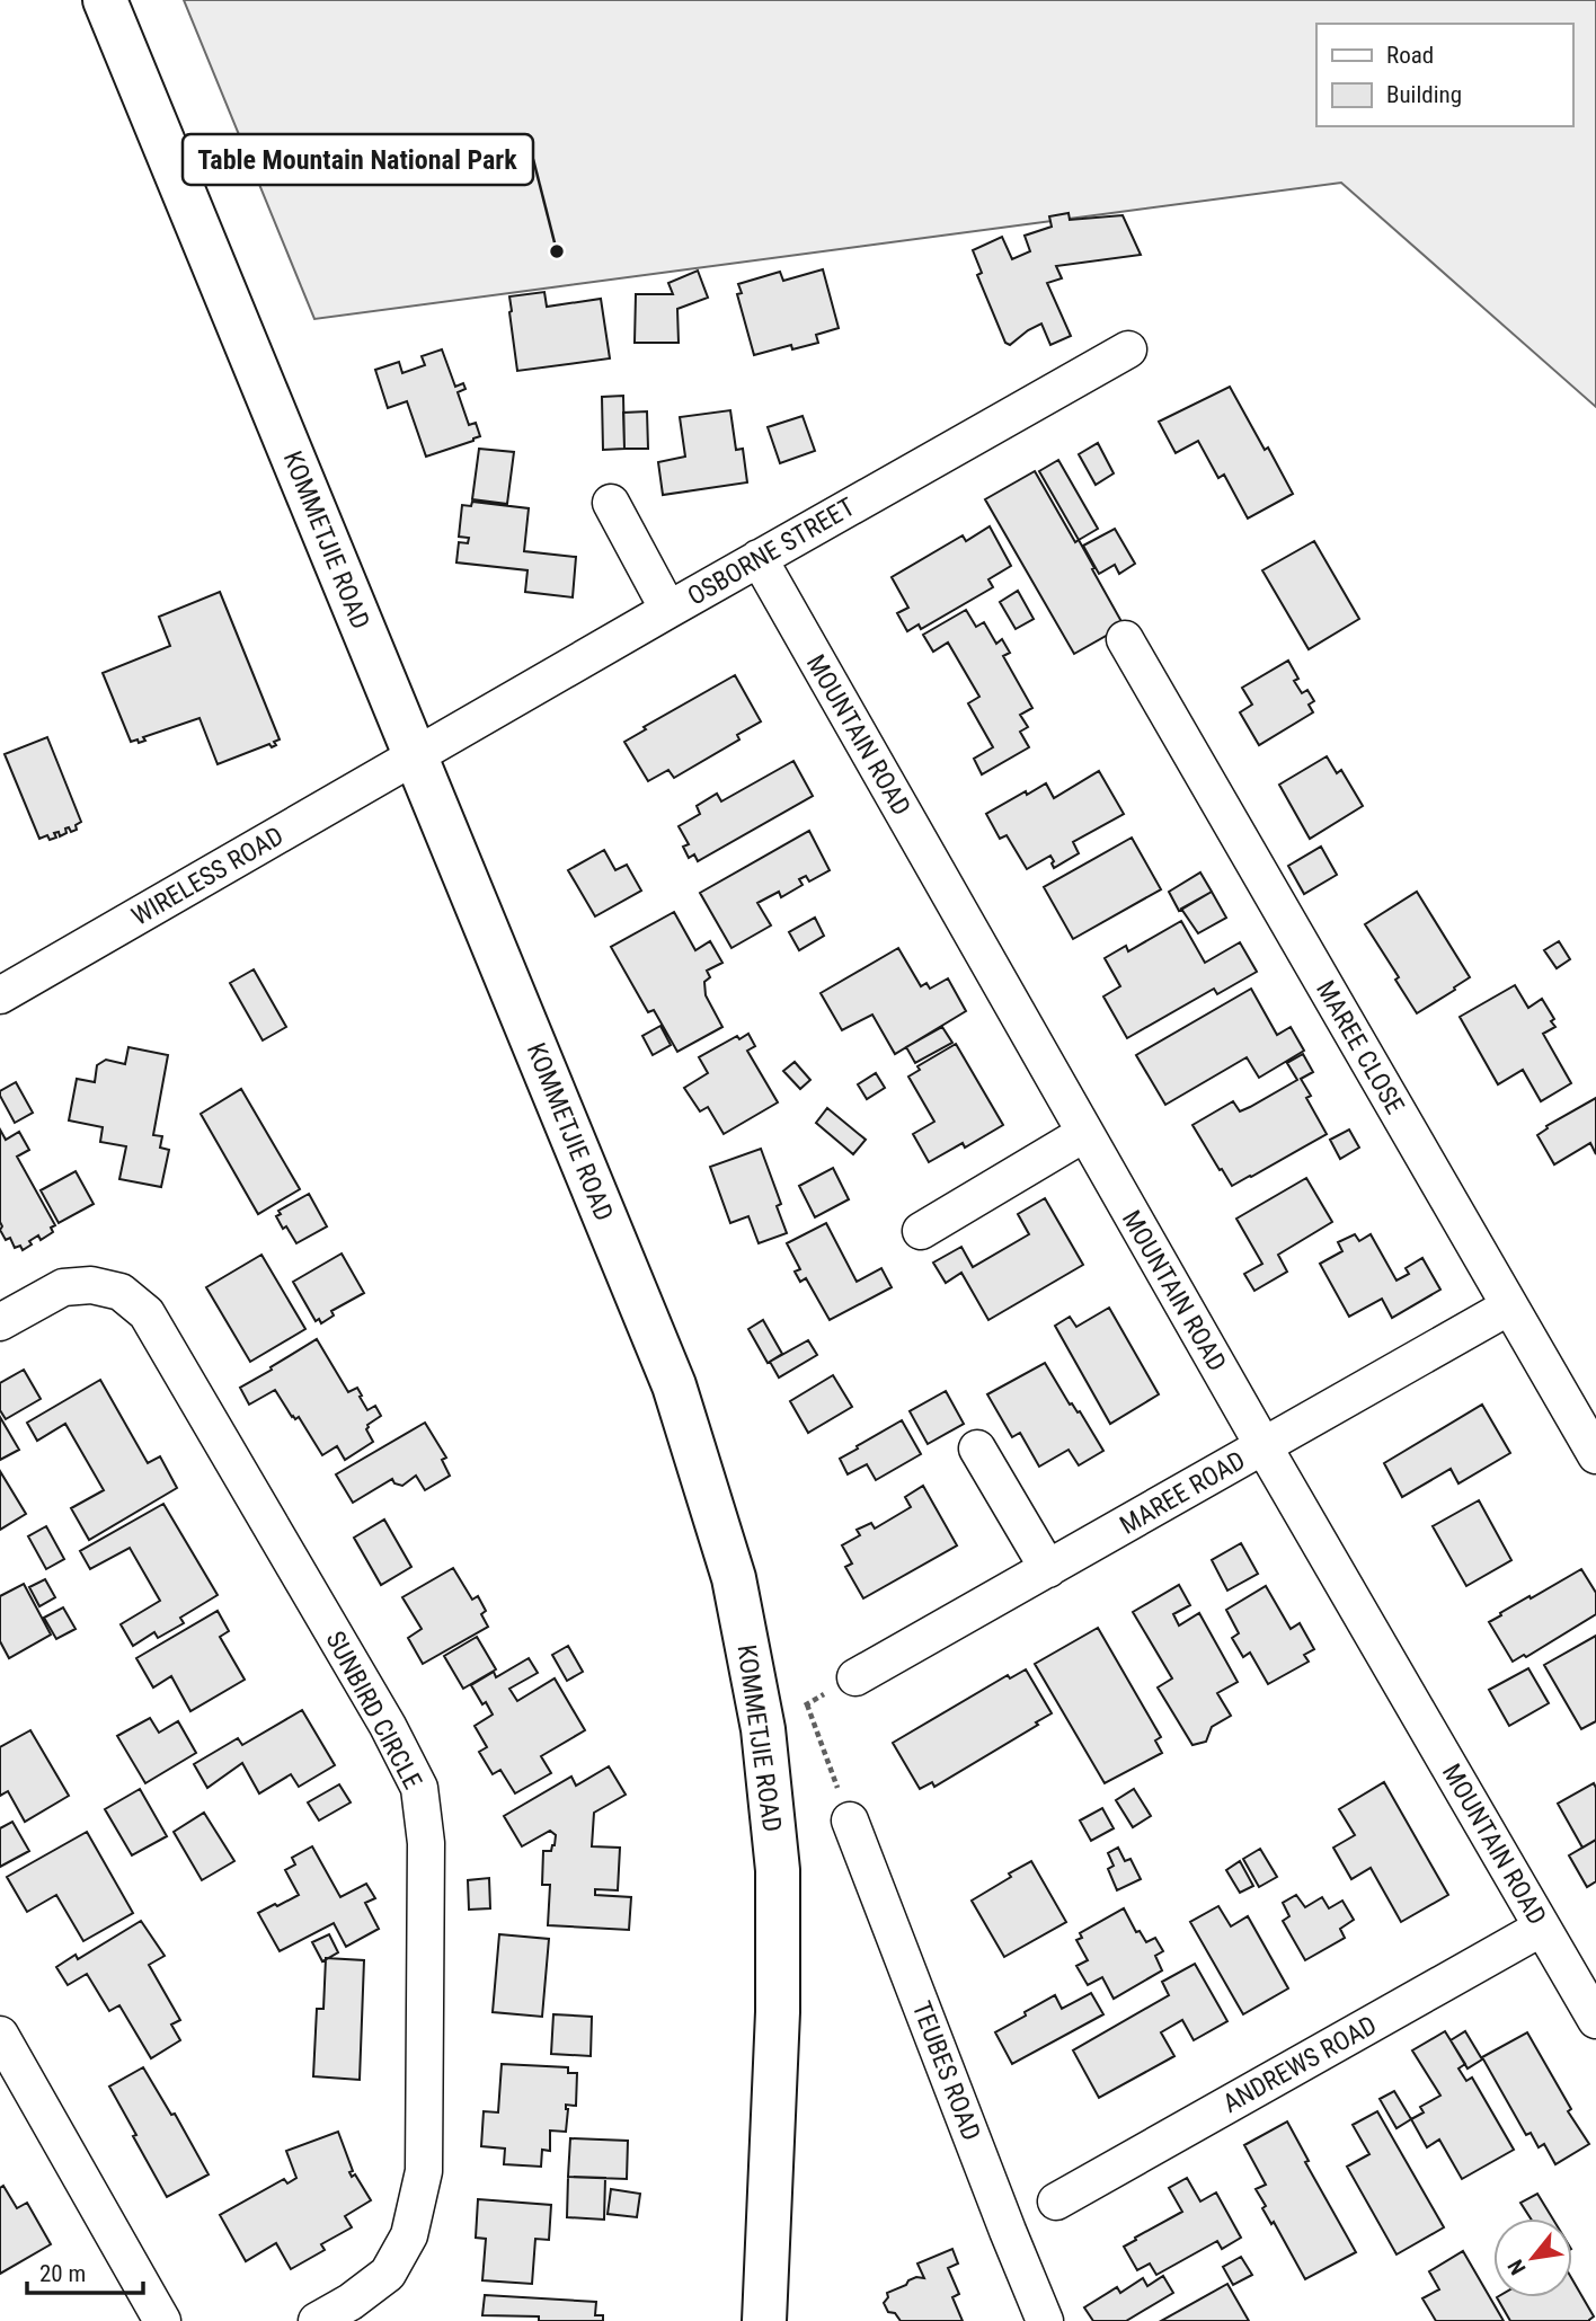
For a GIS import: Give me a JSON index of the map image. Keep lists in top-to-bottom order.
{
  "streets": {
    "main road": ["KOMMETJIE ROAD"],
    "street": [
      "OSBORNE STREET",
      "MOUNTAIN ROAD",
      "WIRELESS ROAD",
      "MAREE CLOSE",
      "MAREE ROAD",
      "SUNBIRD CIRCLE",
      "ANDREWS ROAD",
      "TEUBES ROAD"
    ]
  },
  "crossings": [
    ["KOMMETJIE ROAD", "OSBORNE STREET"],
    ["KOMMETJIE ROAD", "WIRELESS ROAD"],
    ["OSBORNE STREET", "MOUNTAIN ROAD"],
    ["OSBORNE STREET", "WIRELESS ROAD"],
    ["MOUNTAIN ROAD", "MAREE ROAD"],
    ["MOUNTAIN ROAD", "ANDREWS ROAD"],
    ["MAREE CLOSE", "MAREE ROAD"]
  ],
  "places": ["Table Mountain National Park"],
  "legend": ["Road", "Building"],
  "scale_bar": "20 m",
  "north": "bottom left"
}
